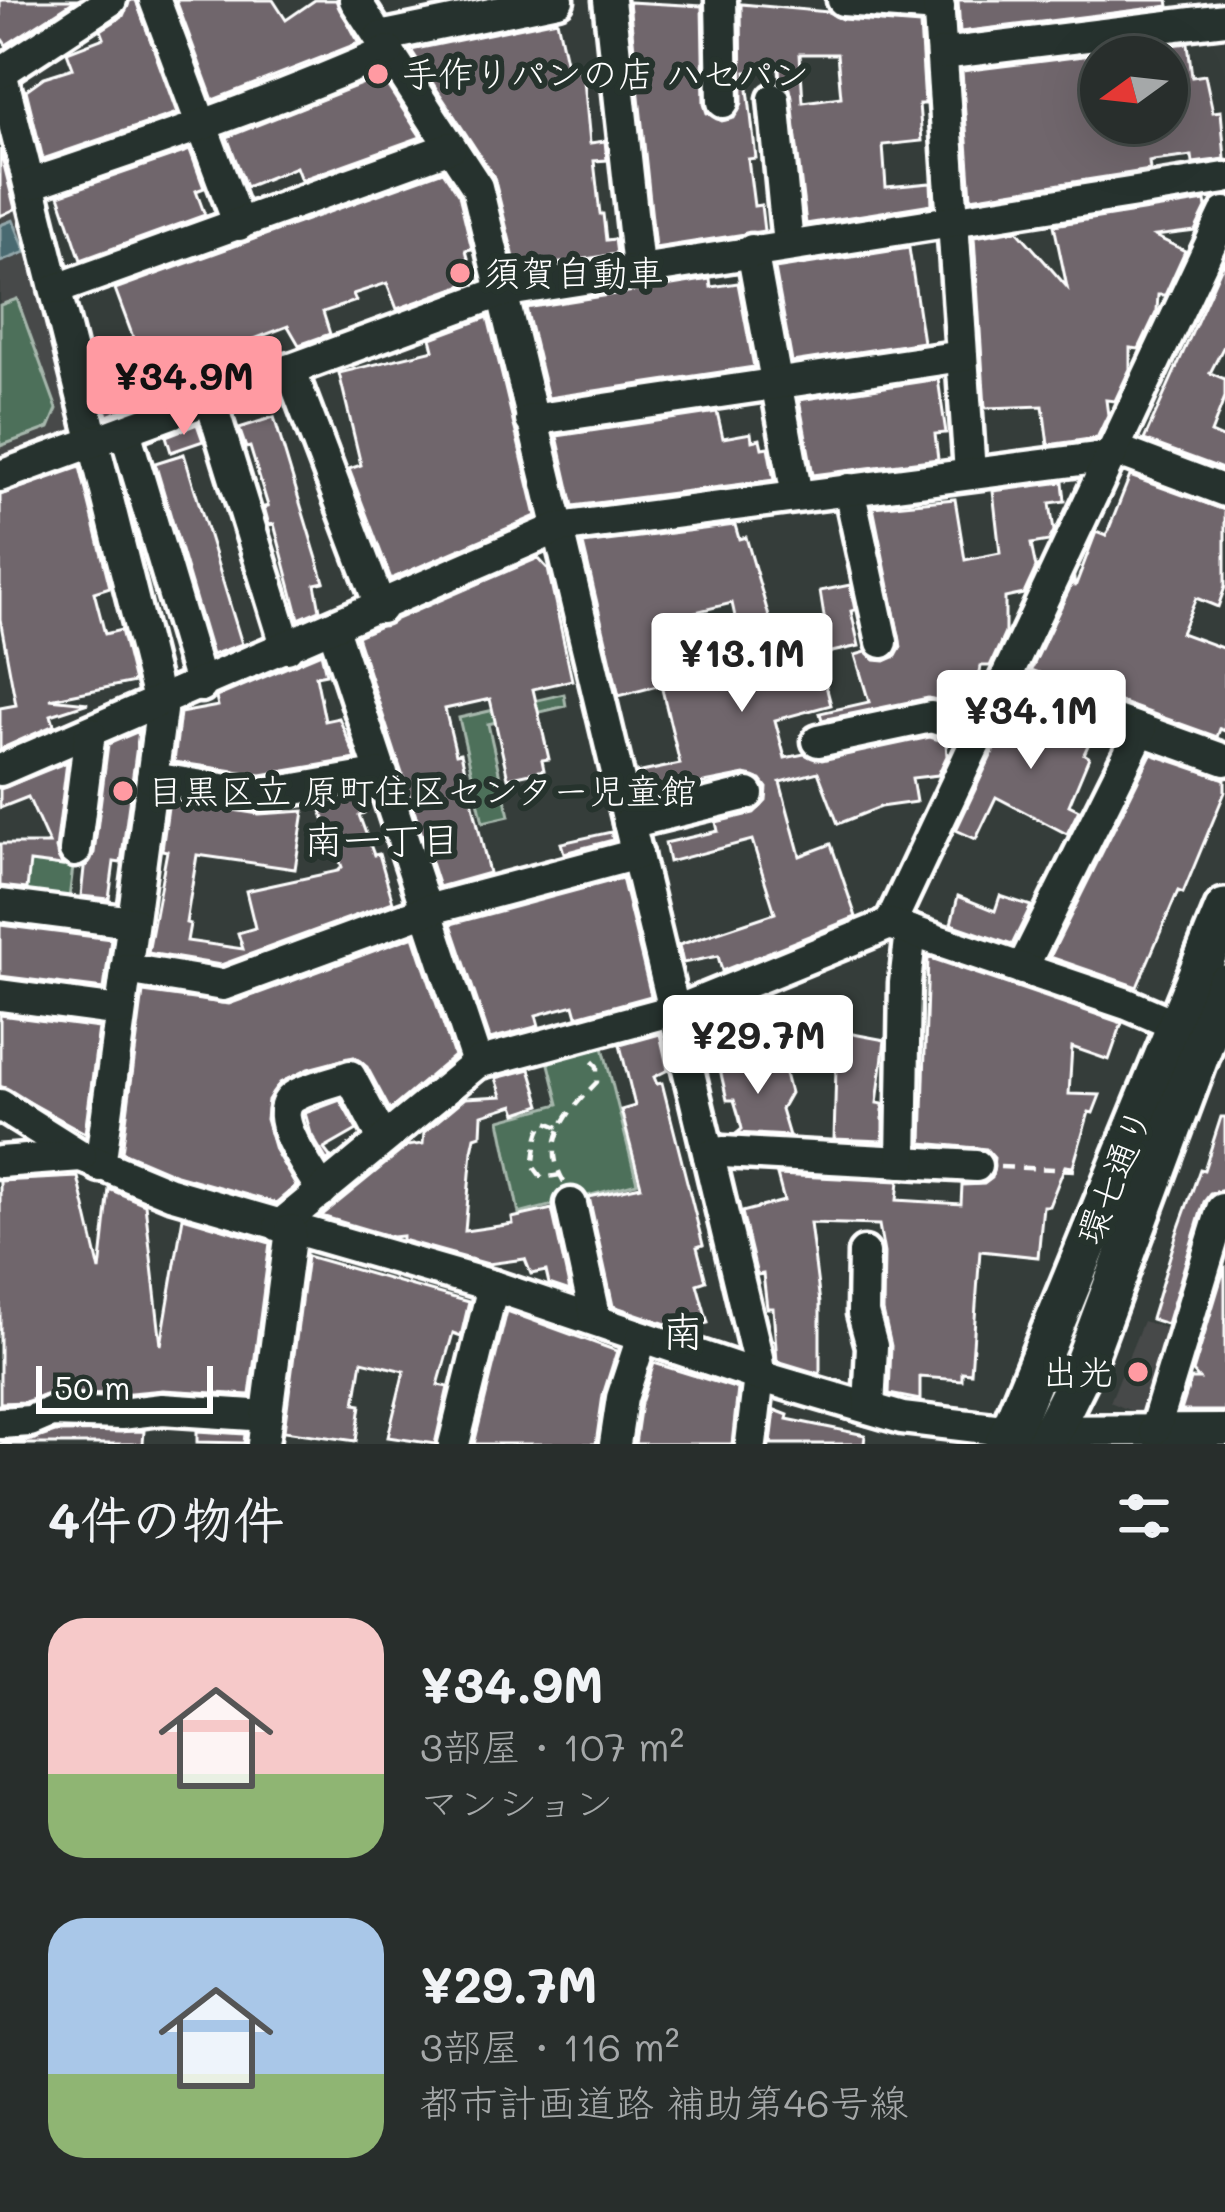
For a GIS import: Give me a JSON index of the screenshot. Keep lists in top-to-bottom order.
{
  "streets": {
    "main road": ["環七通り"]
  },
  "districts": ["南一丁目", "南"],
  "places": [
    "手作りパンの店 ハセパン",
    "須賀自動車",
    "目黒区立 原町住区センター児童館",
    "出光"
  ],
  "scale_bar": "50 m",
  "north": "left",
  "page": {
    "price": [
      "¥34.9M",
      "¥13.1M",
      "¥34.1M",
      "¥29.7M"
    ],
    "scale": "50 m",
    "heading": "4件の物件",
    "list": [
      {
        "name": "¥34.9M",
        "note": "3部屋 · 107 m² · マンション"
      },
      {
        "name": "¥29.7M",
        "note": "3部屋 · 116 m² · 都市計画道路 補助第46号線"
      }
    ]
  }
}
